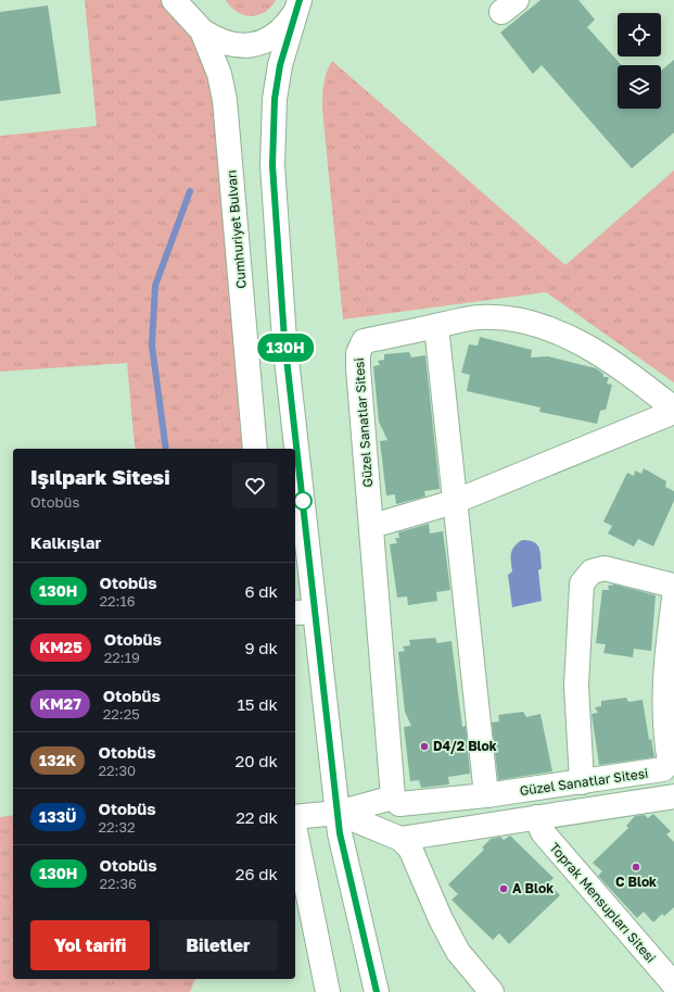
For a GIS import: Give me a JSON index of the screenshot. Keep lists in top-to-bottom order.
{
  "streets": {
    "street": ["Cumhuriyet Bulvarı", "Güzel Sanatlar Sitesi", "Toprak Mensupları Sitesi"]
  },
  "places": ["D4/2 Blok", "C Blok", "A Blok"],
  "lines": ["bus line 130H"],
  "page": {
    "on_map": "130H",
    "heading": [
      ["Işılpark Sitesi", "Otobüs"],
      "Kalkışlar"
    ],
    "list": [
      {
        "mark": "130H",
        "name": "Otobüs",
        "note": "22:16",
        "value": "6 dk"
      },
      {
        "mark": "KM25",
        "name": "Otobüs",
        "note": "22:19",
        "value": "9 dk"
      },
      {
        "mark": "KM27",
        "name": "Otobüs",
        "note": "22:25",
        "value": "15 dk"
      },
      {
        "mark": "132K",
        "name": "Otobüs",
        "note": "22:30",
        "value": "20 dk"
      },
      {
        "mark": "133Ü",
        "name": "Otobüs",
        "note": "22:32",
        "value": "22 dk"
      },
      {
        "mark": "130H",
        "name": "Otobüs",
        "note": "22:36",
        "value": "26 dk"
      }
    ],
    "buttons": ["Yol tarifi", "Biletler"]
  }
}
